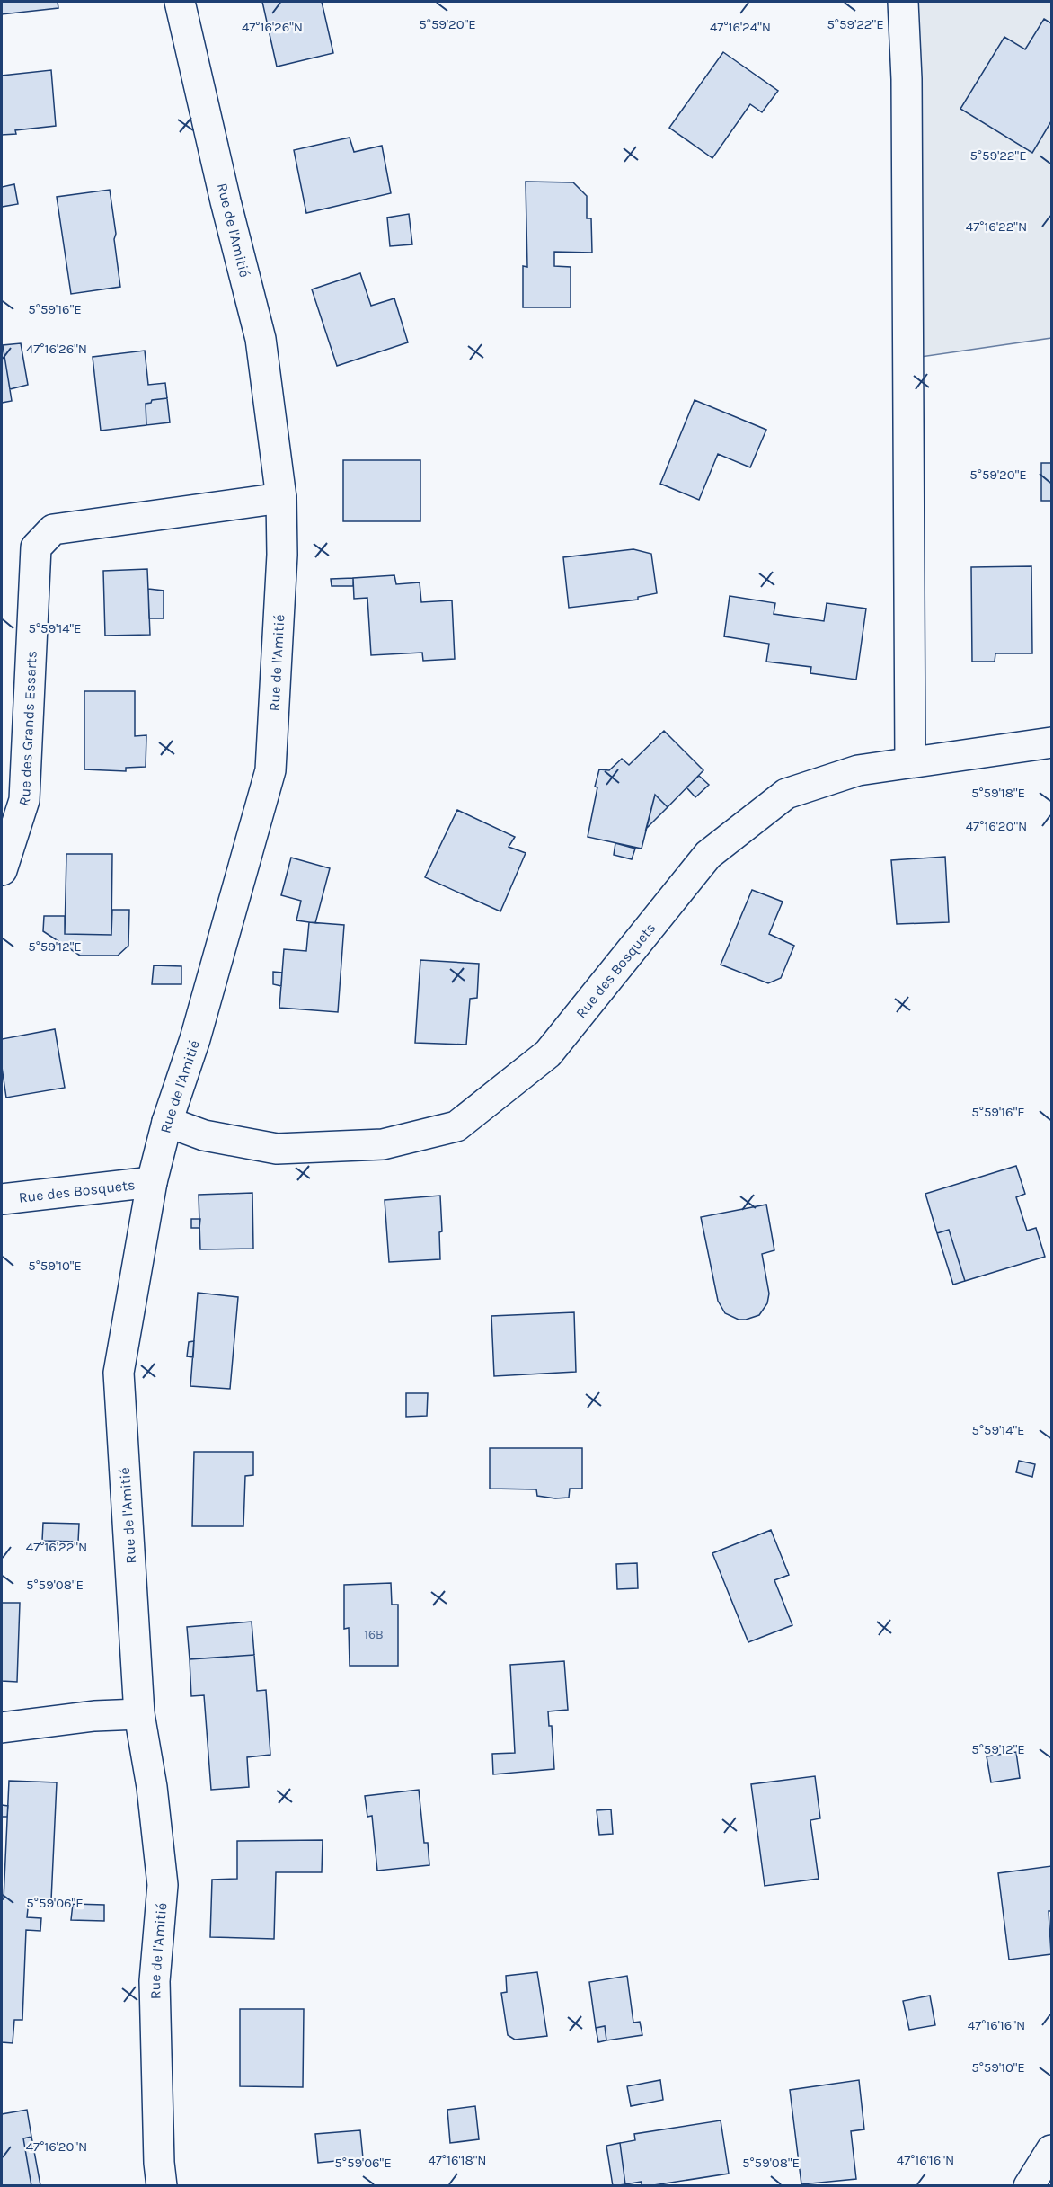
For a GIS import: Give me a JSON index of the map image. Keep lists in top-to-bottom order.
{
  "streets": {
    "street": ["Rue de l'Amitié", "Rue des Grands Essarts", "Rue des Bosquets"]
  },
  "crossings": [
    ["Rue de l'Amitié", "Rue des Grands Essarts"],
    ["Rue de l'Amitié", "Rue des Bosquets"]
  ],
  "house_numbers": ["16B"],
  "coordinates": [
    "5°59'20\"E",
    "5°59'22\"E",
    "47°16'26\"N",
    "47°16'24\"N",
    "47°16'22\"N",
    "5°59'16\"E",
    "5°59'14\"E",
    "5°59'18\"E",
    "47°16'20\"N",
    "5°59'12\"E",
    "5°59'10\"E",
    "5°59'08\"E",
    "5°59'06\"E",
    "47°16'16\"N",
    "47°16'18\"N"
  ]
}
